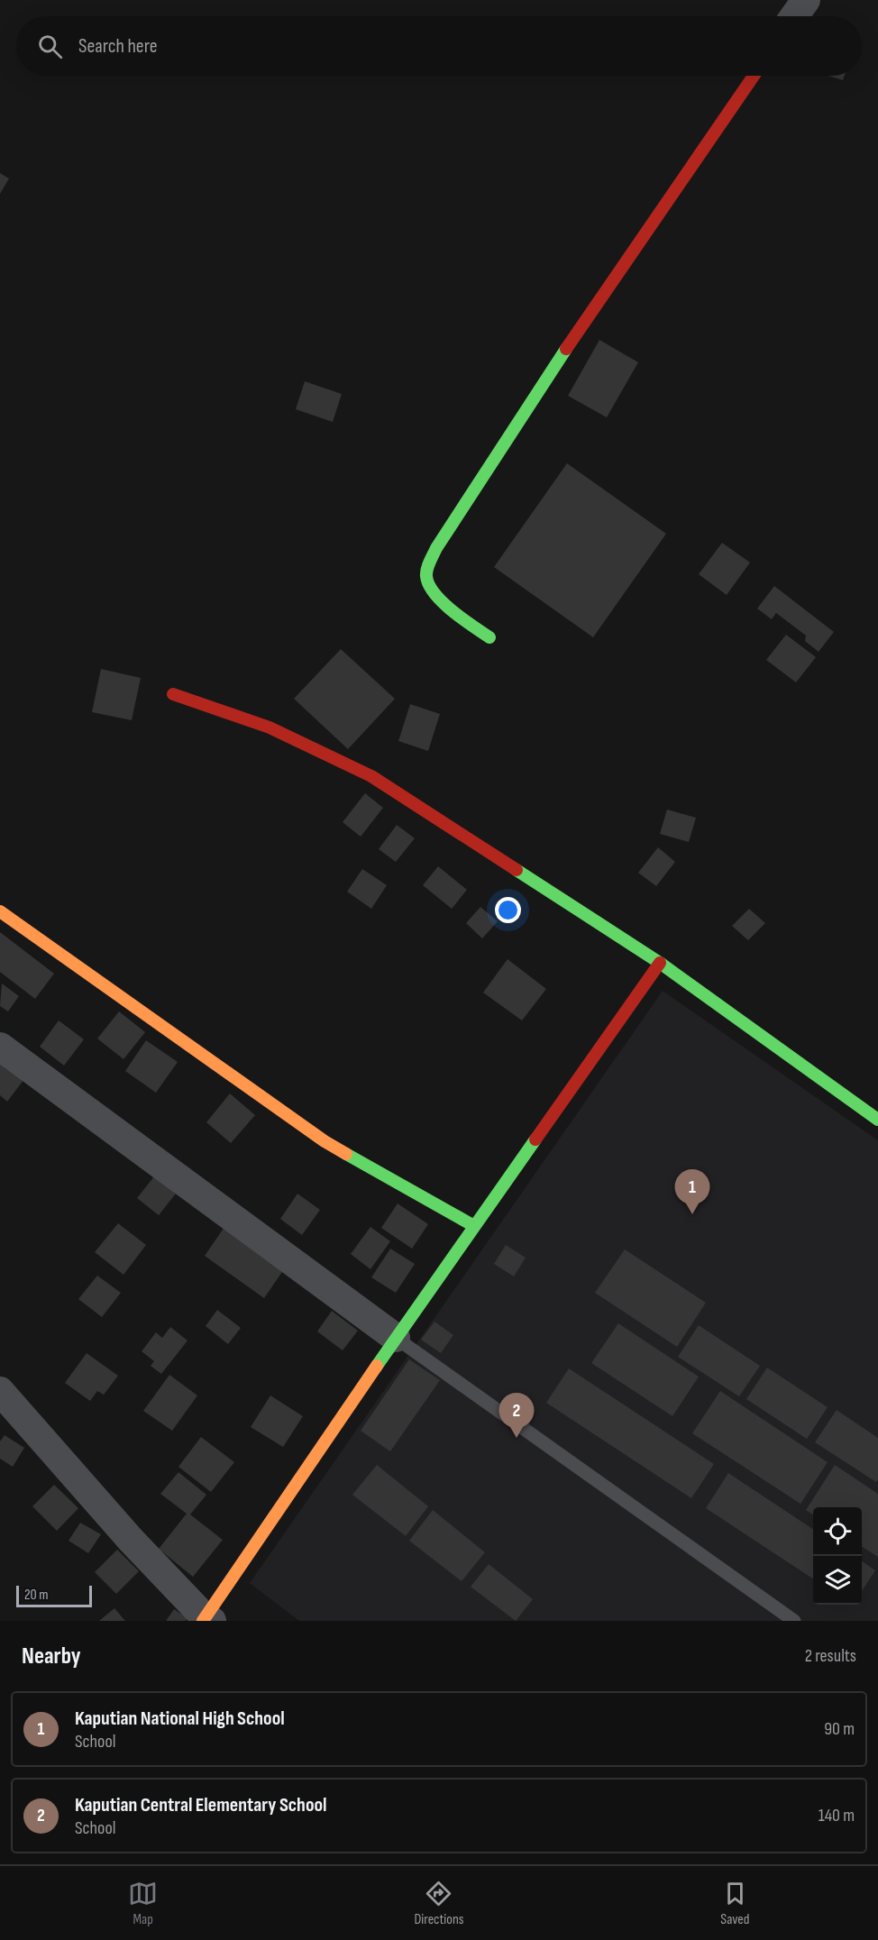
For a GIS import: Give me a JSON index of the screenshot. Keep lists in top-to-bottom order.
{
  "scale_bar": "20 m",
  "page": {
    "search": "Search here",
    "pins": ["1", "2"],
    "scale": "20 m",
    "heading": ["Nearby", "2 results"],
    "list": [
      {
        "mark": "1",
        "name": "Kaputian National High School",
        "note": "School",
        "value": "90 m"
      },
      {
        "mark": "2",
        "name": "Kaputian Central Elementary School",
        "note": "School",
        "value": "140 m"
      }
    ],
    "nav": ["Map", "Directions", "Saved"]
  }
}
